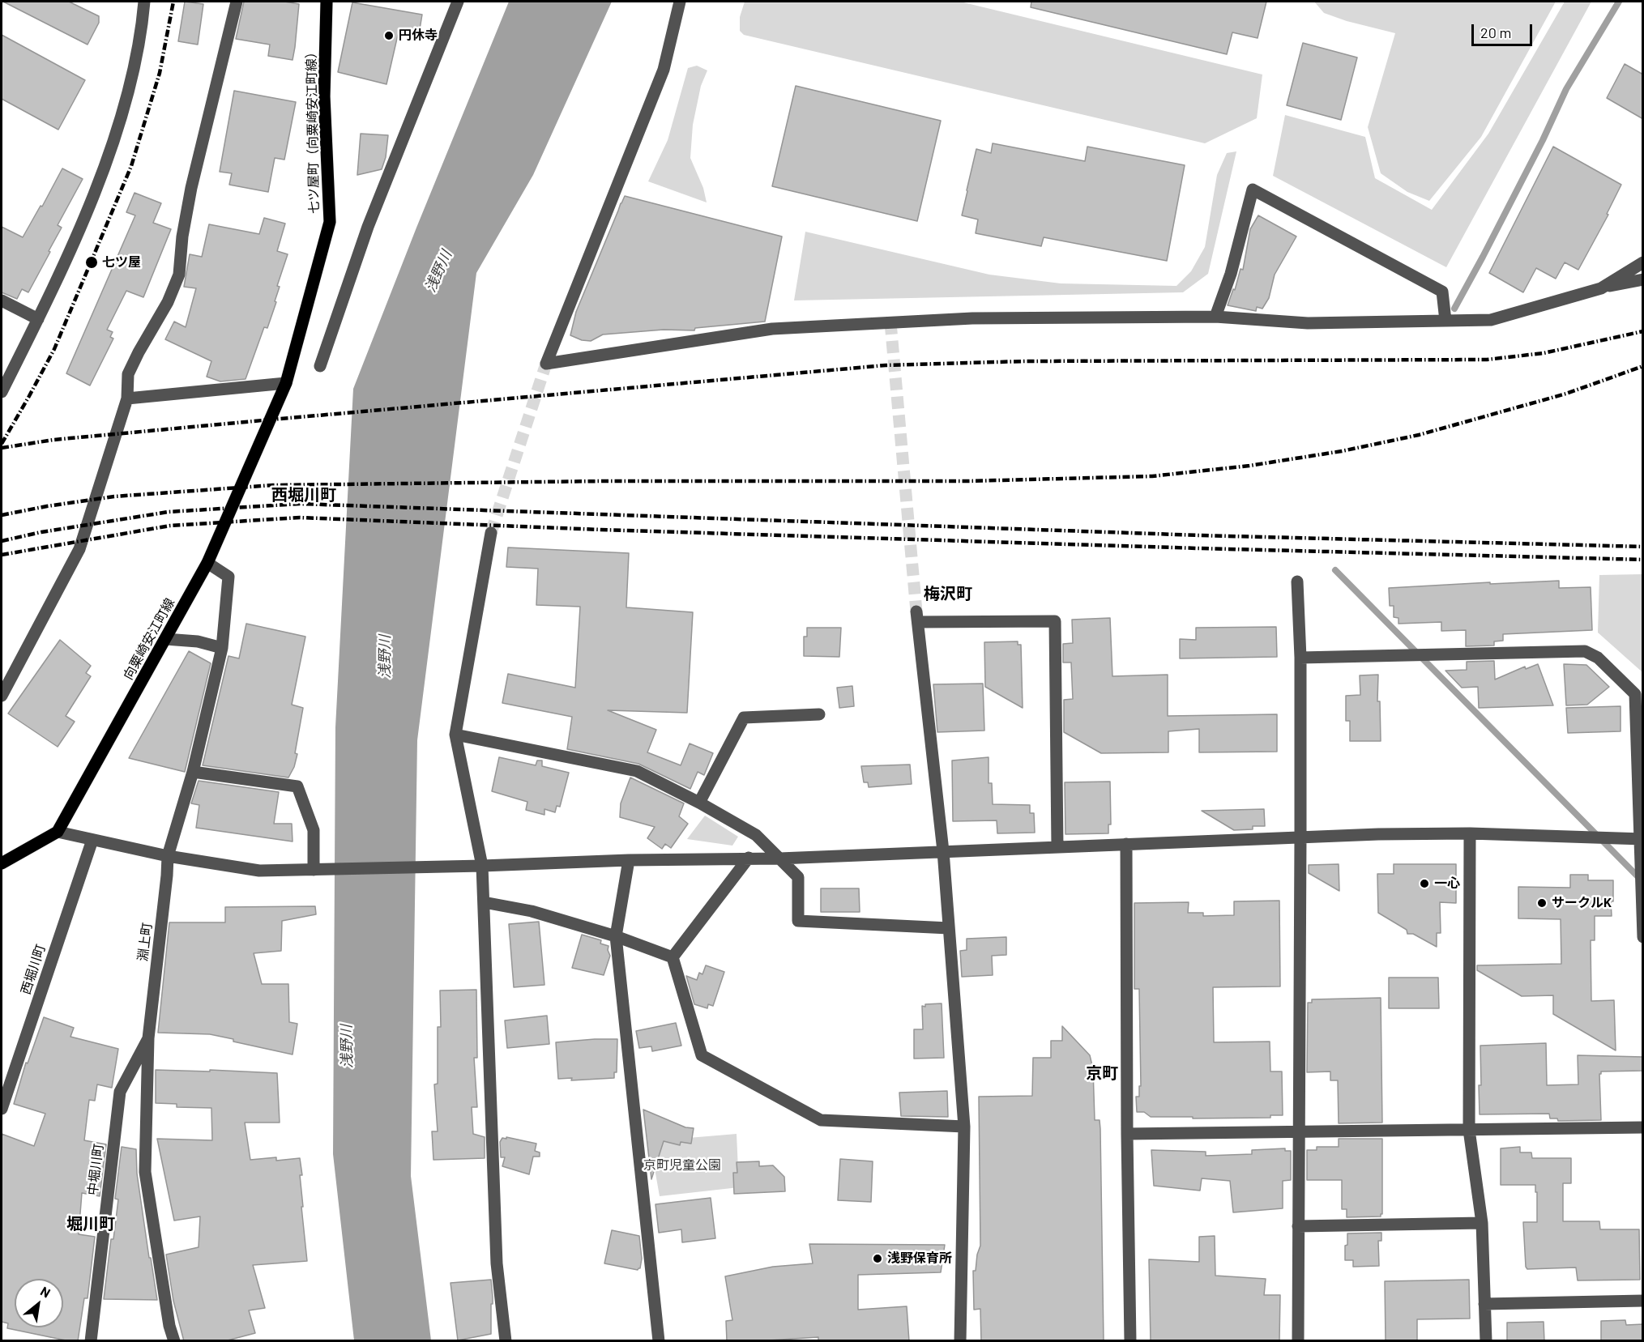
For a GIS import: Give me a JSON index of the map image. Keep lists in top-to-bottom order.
{
  "streets": {
    "main road": ["七ツ屋町（向粟崎安江町線）", "向粟崎安江町線"],
    "street": ["淵上町", "西堀川町", "中堀川町"]
  },
  "crossings": [
    ["七ツ屋町（向粟崎安江町線）", "向粟崎安江町線"],
    ["向粟崎安江町線", "淵上町"],
    ["淵上町", "中堀川町"]
  ],
  "districts": [
    "西堀川町",
    "梅沢町",
    "京町",
    "堀川町"
  ],
  "water": ["浅野川"],
  "parks": ["京町児童公園"],
  "places": [
    "円休寺",
    "七ツ屋",
    "一心",
    "サークルK",
    "浅野保育所"
  ],
  "scale_bar": "20 m",
  "north": "top right"
}
